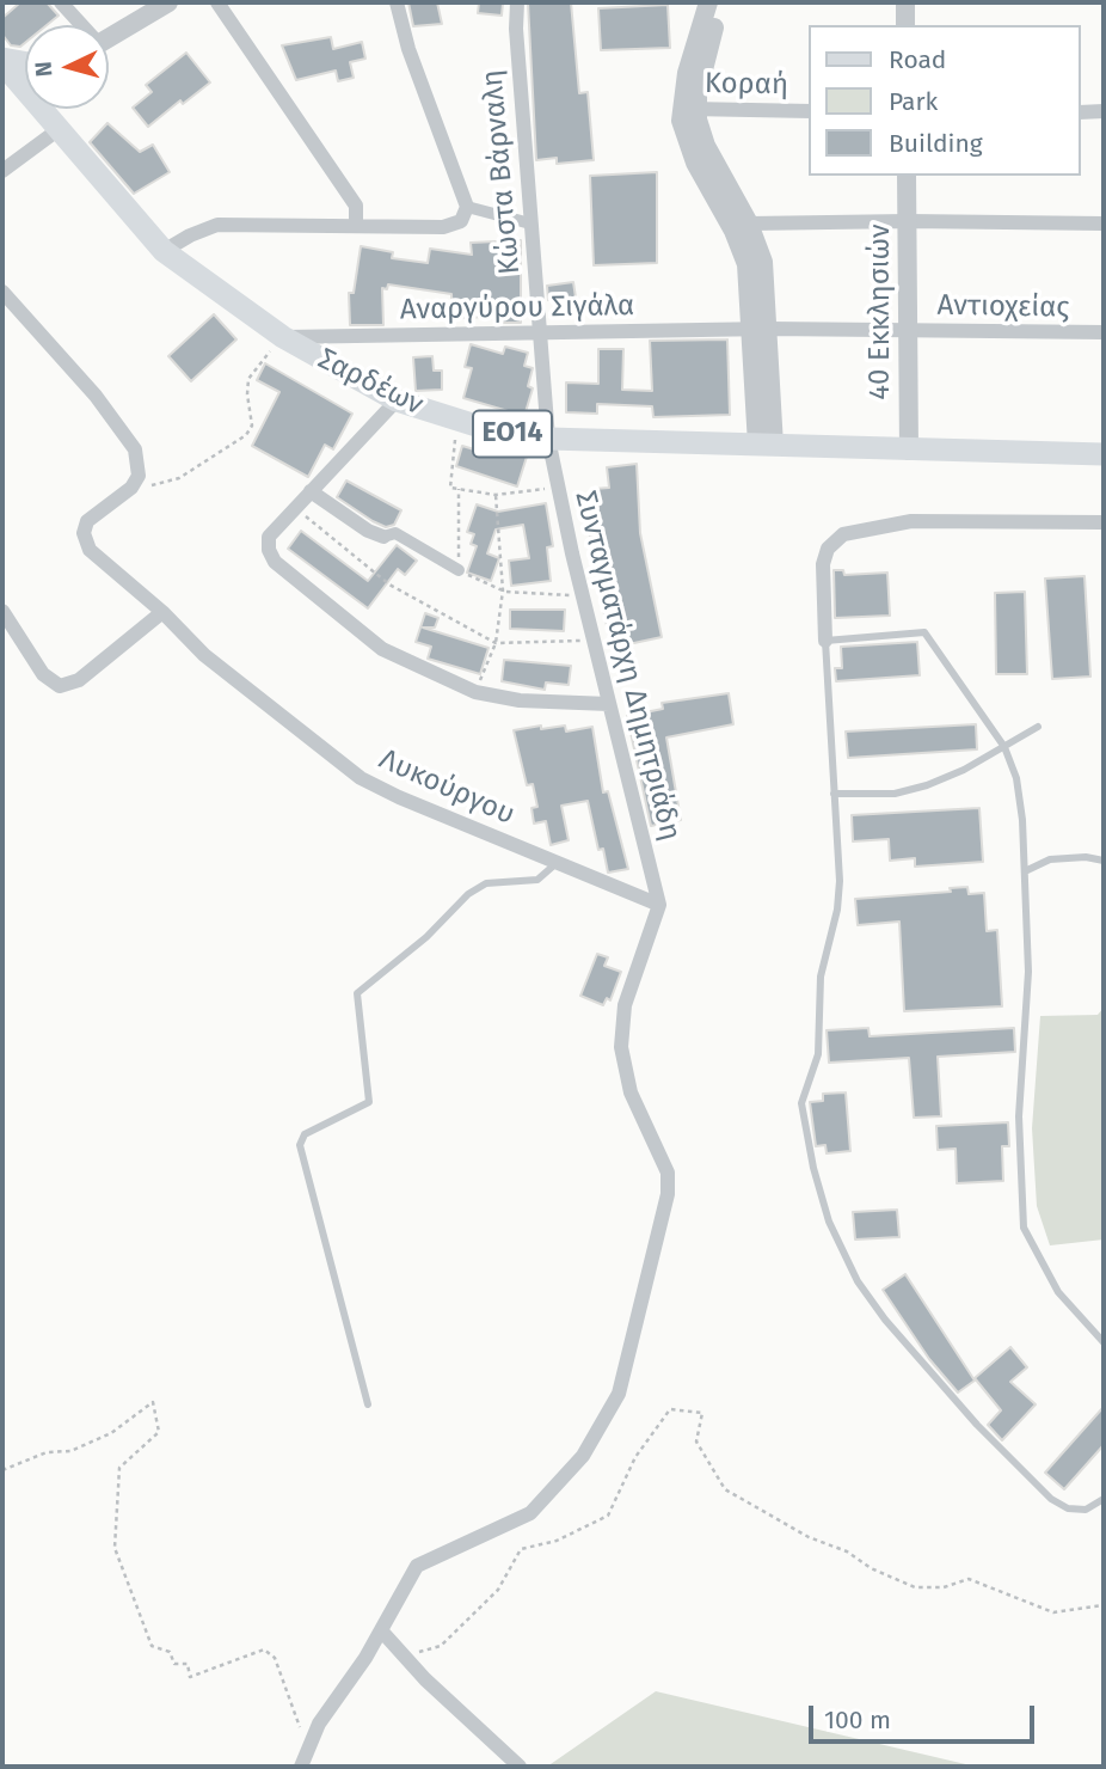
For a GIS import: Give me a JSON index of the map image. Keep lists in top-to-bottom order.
{
  "streets": {
    "main road": ["Σαρδέων", "ΕΟ14"],
    "street": [
      "Κοραή",
      "Κώστα Βάρναλη",
      "Αντιοχείας",
      "Αναργύρου Σιγάλα",
      "40 Εκκλησιών",
      "Συνταγματάρχη Δημητριάδη",
      "Λυκούργου"
    ]
  },
  "crossings": [
    ["Κώστα Βάρναλη", "Αναργύρου Σιγάλα"],
    ["Κώστα Βάρναλη", "Σαρδέων"],
    ["Κώστα Βάρναλη", "Συνταγματάρχη Δημητριάδη"],
    ["Αντιοχείας", "Αναργύρου Σιγάλα"],
    ["Αντιοχείας", "40 Εκκλησιών"],
    ["Αναργύρου Σιγάλα", "Σαρδέων"],
    ["40 Εκκλησιών", "Σαρδέων"],
    ["Σαρδέων", "Συνταγματάρχη Δημητριάδη"],
    ["Συνταγματάρχη Δημητριάδη", "Λυκούργου"]
  ],
  "legend": ["Road", "Park", "Building"],
  "scale_bar": "100 m",
  "north": "left"
}
